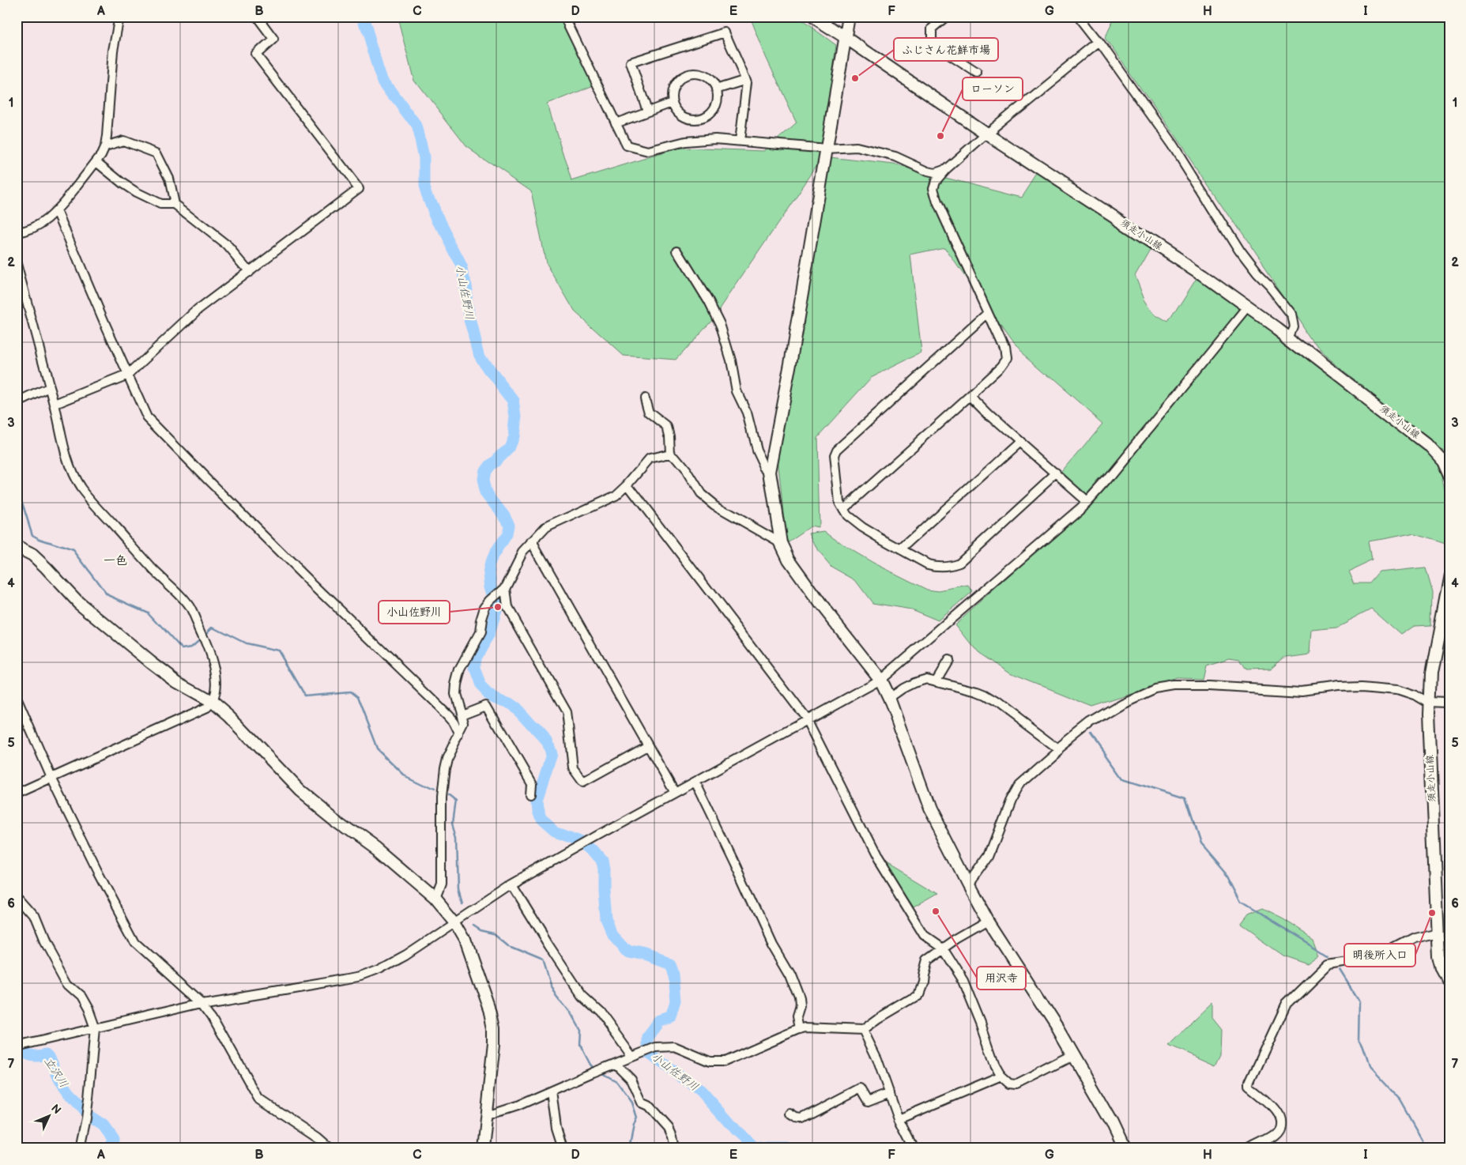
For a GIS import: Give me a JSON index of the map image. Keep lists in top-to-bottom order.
{
  "streets": {
    "street": ["須走小山線"]
  },
  "districts": ["一色"],
  "water": ["小山佐野川", "立沢川"],
  "places": [
    "ふじさん花鮮市場",
    "ローソン",
    "小山佐野川",
    "用沢寺",
    "明後所入口"
  ],
  "north": "top right",
  "grid": {
    "columns": [
      "A",
      "B",
      "C",
      "D",
      "E",
      "F",
      "G",
      "H",
      "I"
    ],
    "rows": [
      "1",
      "2",
      "3",
      "4",
      "5",
      "6",
      "7"
    ]
  }
}
